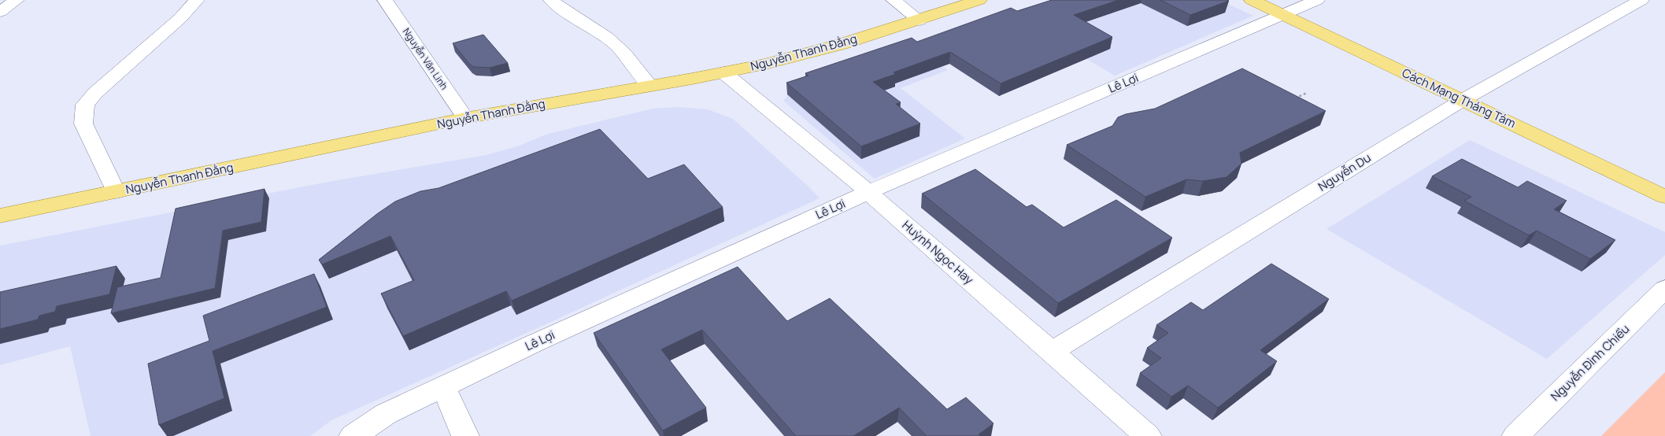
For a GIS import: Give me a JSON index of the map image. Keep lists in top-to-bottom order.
{
  "streets": {
    "main road": ["Nguyễn Thanh Đằng", "Cách Mạng Tháng Tám"],
    "street": [
      "Nguyễn Văn Linh",
      "Lê Lợi",
      "Nguyễn Du",
      "Huỳnh Ngọc Hay",
      "Nguyễn Đình Chiểu"
    ]
  },
  "crossings": [
    ["Nguyễn Thanh Đằng", "Nguyễn Văn Linh"],
    ["Nguyễn Thanh Đằng", "Huỳnh Ngọc Hay"],
    ["Lê Lợi", "Cách Mạng Tháng Tám"],
    ["Lê Lợi", "Huỳnh Ngọc Hay"],
    ["Cách Mạng Tháng Tám", "Nguyễn Du"],
    ["Nguyễn Du", "Huỳnh Ngọc Hay"]
  ]
}
